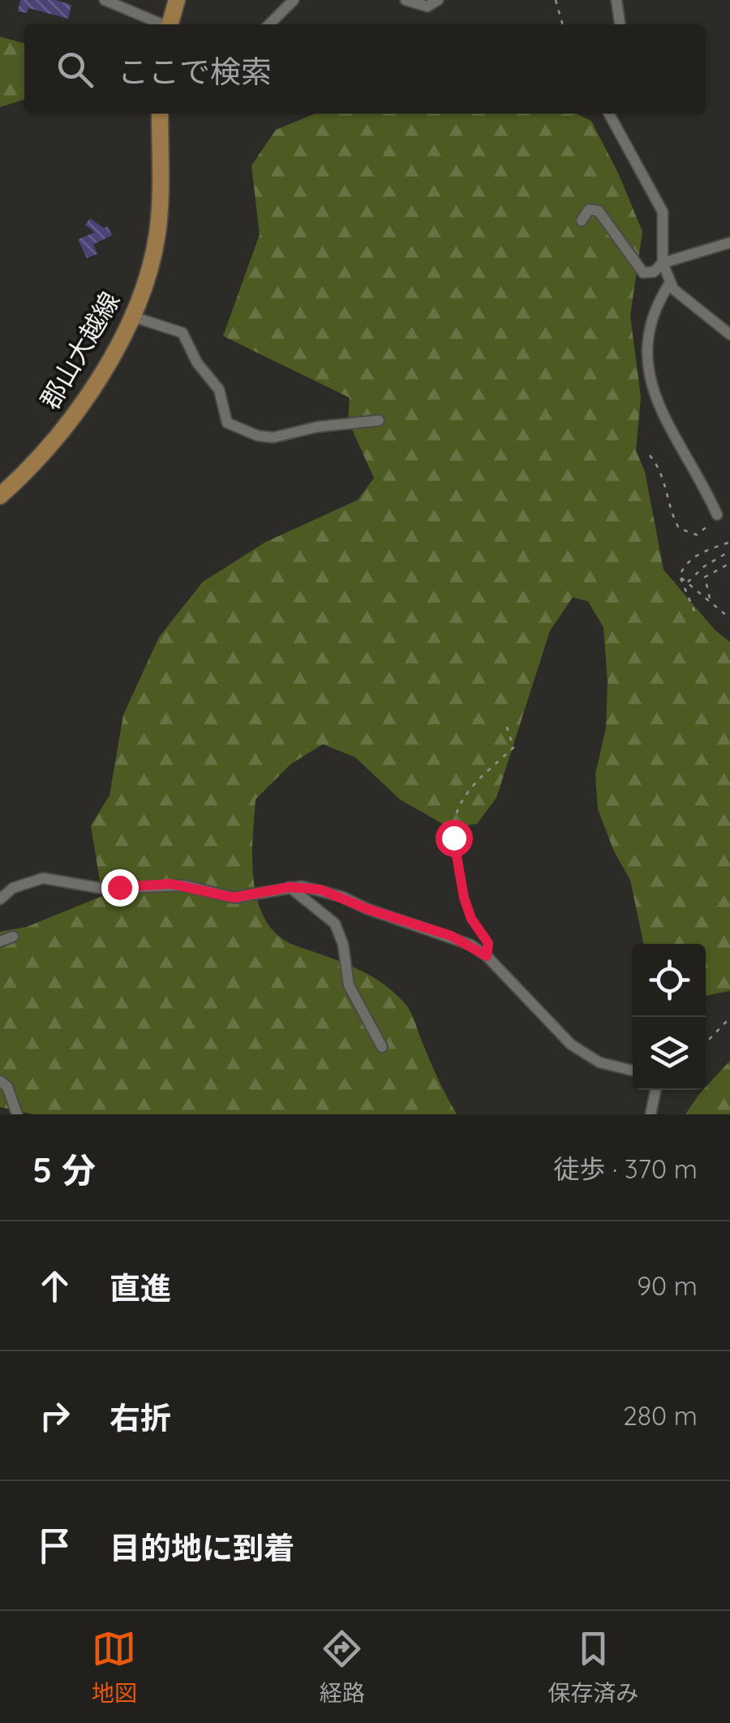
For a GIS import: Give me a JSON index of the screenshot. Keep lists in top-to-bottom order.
{
  "streets": {
    "main road": ["郡山大越線"]
  },
  "page": {
    "search": "ここで検索",
    "heading": ["5 分", "徒歩 · 370 m"],
    "list": [
      ["直進", "90 m"],
      ["右折", "280 m"],
      "目的地に到着"
    ],
    "nav": ["地図", "経路", "保存済み"]
  }
}
